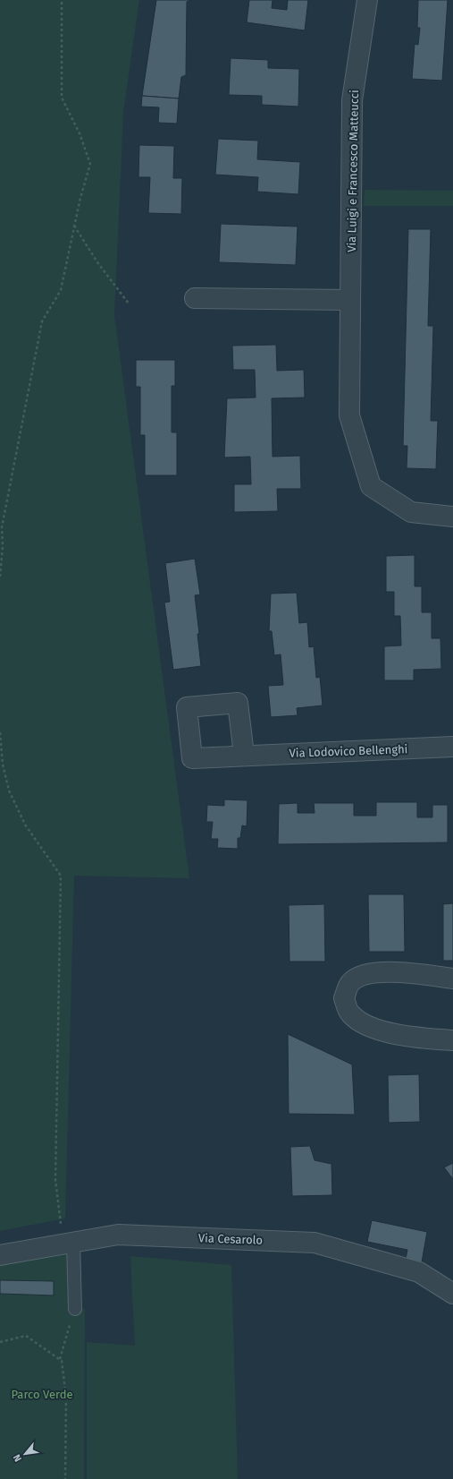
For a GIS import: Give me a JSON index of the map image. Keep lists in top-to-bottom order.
{
  "streets": {
    "street": ["Via Luigi e Francesco Matteucci", "Via Lodovico Bellenghi", "Via Cesarolo"]
  },
  "parks": ["Parco Verde"],
  "north": "bottom left"
}
